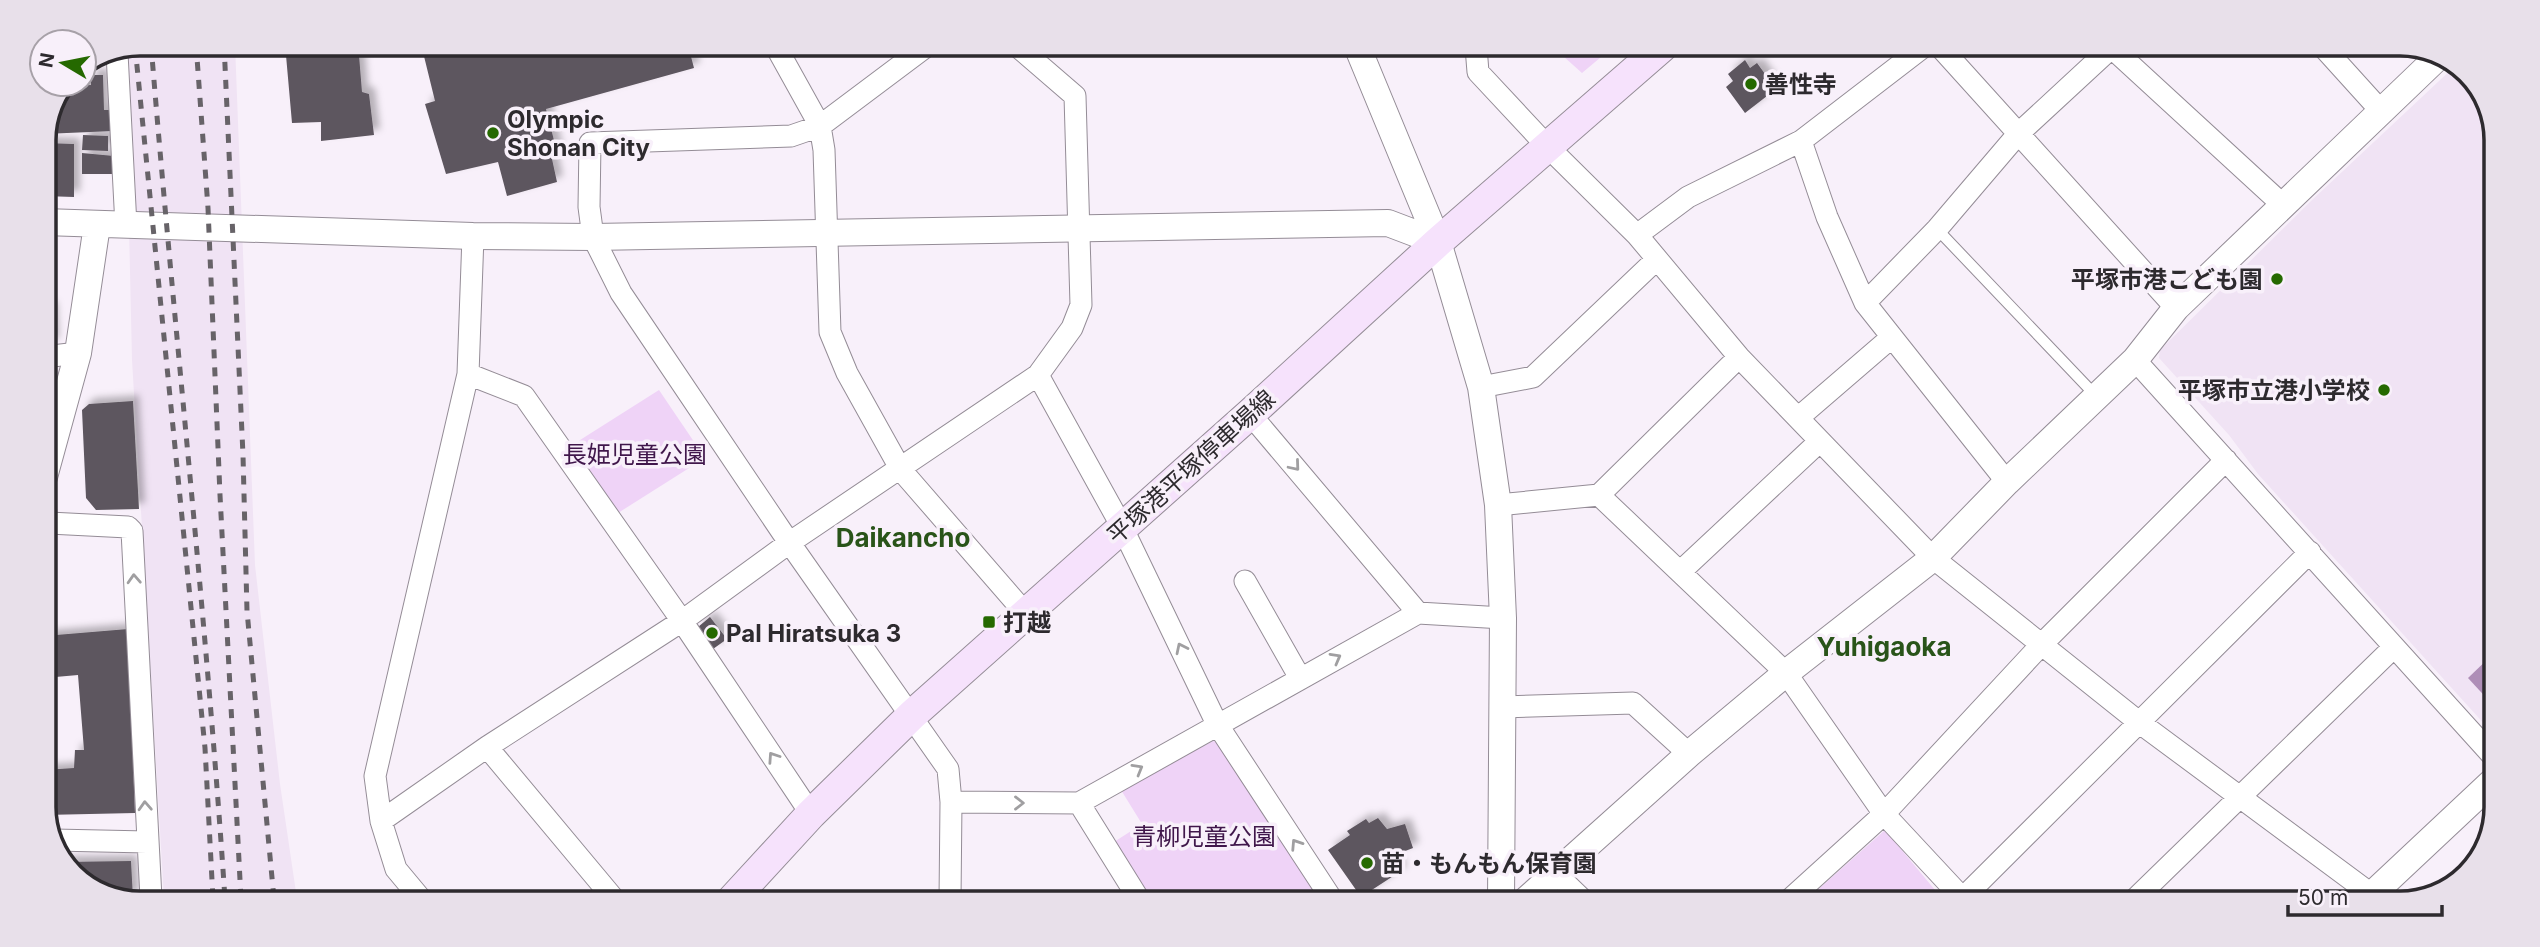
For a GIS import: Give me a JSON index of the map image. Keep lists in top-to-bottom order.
{
  "streets": {
    "main road": ["平塚港平塚停車場線"]
  },
  "districts": ["Daikancho", "Yuhigaoka"],
  "parks": ["長姫児童公園", "青柳児童公園"],
  "places": {
    "other": [
      "善性寺",
      "Olympic Shonan City",
      "平塚市港こども園",
      "平塚市立港小学校",
      "Pal Hiratsuka 3",
      "苗・もんもん保育園"
    ],
    "transit": ["打越"]
  },
  "scale_bar": "50 m",
  "north": "left"
}
